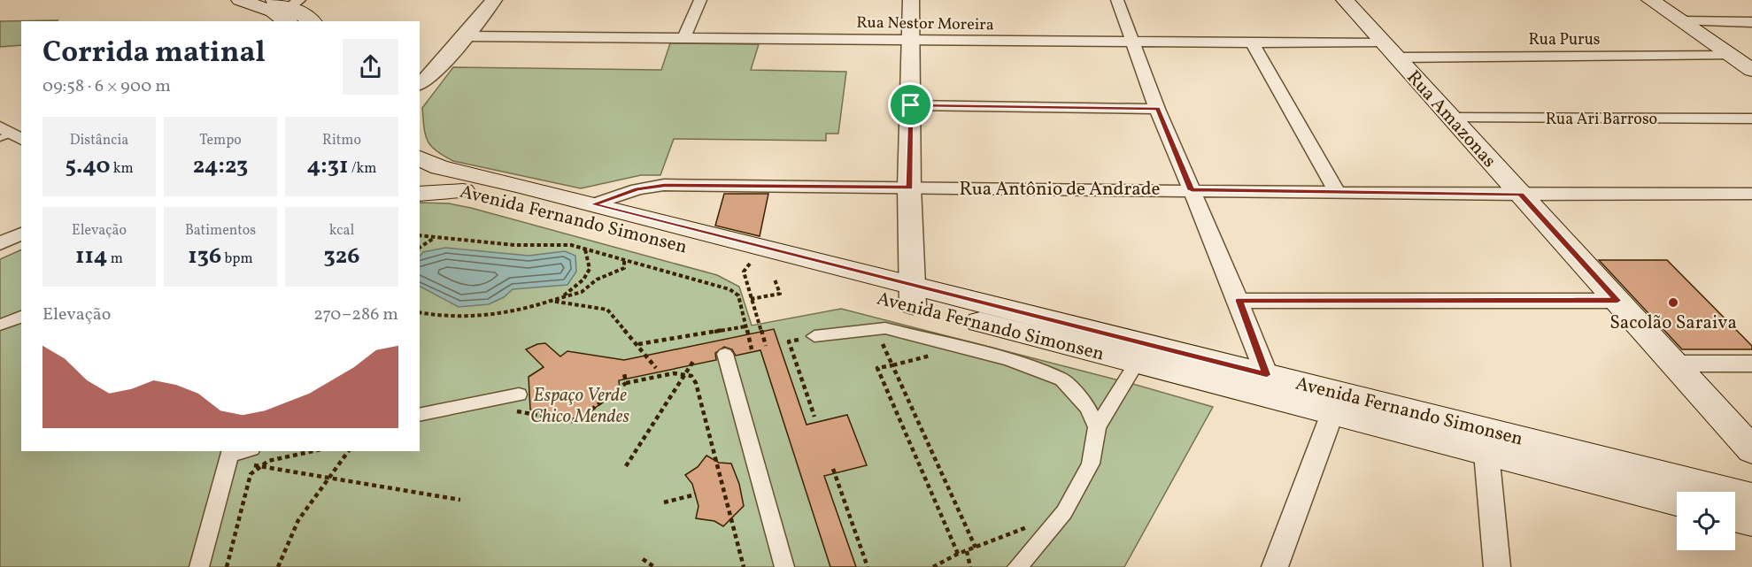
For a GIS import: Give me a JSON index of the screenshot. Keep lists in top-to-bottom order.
{
  "streets": {
    "main road": ["Rua Amazonas", "Avenida Fernando Simonsen"],
    "street": [
      "Rua Nestor Moreira",
      "Rua Purus",
      "Rua Ari Barroso",
      "Rua Antônio de Andrade"
    ]
  },
  "crossings": [
    ["Rua Nestor Moreira", "Rua Purus"],
    ["Rua Nestor Moreira", "Rua Amazonas"],
    ["Rua Purus", "Rua Amazonas"],
    ["Rua Amazonas", "Rua Ari Barroso"],
    ["Rua Amazonas", "Rua Antônio de Andrade"],
    ["Rua Antônio de Andrade", "Avenida Fernando Simonsen"]
  ],
  "parks": ["Espaço Verde Chico Mendes"],
  "places": ["Sacolão Saraiva"],
  "page": {
    "heading": ["Corrida matinal", "09:58 · 6 × 900 m"],
    "stats": [
      ["Distância", "5.40 km"],
      ["Tempo", "24:23"],
      ["Ritmo", "4:31 /km"],
      ["Elevação", "114 m"],
      ["Batimentos", "136 bpm"],
      ["kcal", "326"]
    ],
    "chart": ["Elevação", "270–286 m"]
  }
}
